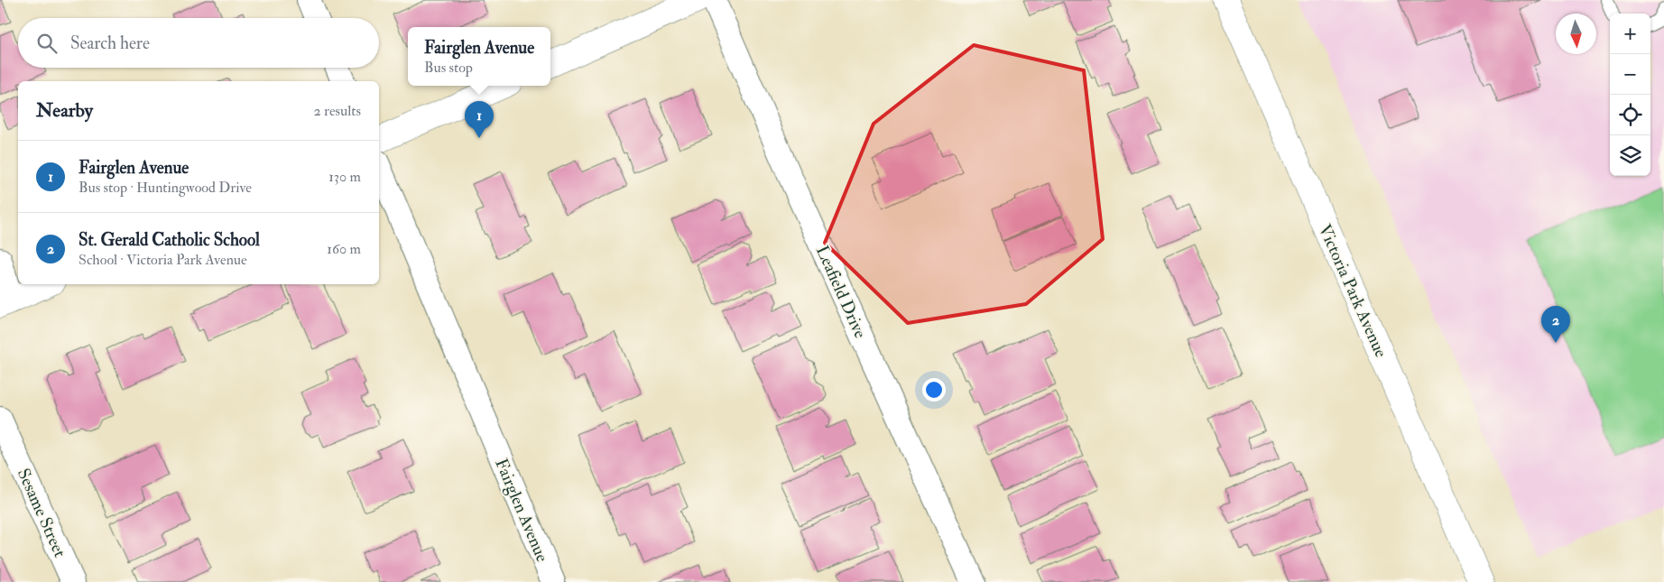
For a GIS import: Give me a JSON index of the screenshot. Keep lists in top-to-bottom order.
{
  "streets": {
    "main road": ["Victoria Park Avenue"],
    "street": ["Leafield Drive", "Fairglen Avenue", "Sesame Street"]
  },
  "north": "bottom",
  "page": {
    "map_buttons": ["+", "−"],
    "search": "Search here",
    "popup": ["Fairglen Avenue", "Bus stop"],
    "heading": ["Nearby", "2 results"],
    "pins": ["1", "2"],
    "list": [
      {
        "mark": "1",
        "name": "Fairglen Avenue",
        "note": "Bus stop · Huntingwood Drive",
        "value": "130 m"
      },
      {
        "mark": "2",
        "name": "St. Gerald Catholic School",
        "note": "School · Victoria Park Avenue",
        "value": "160 m"
      }
    ]
  }
}
